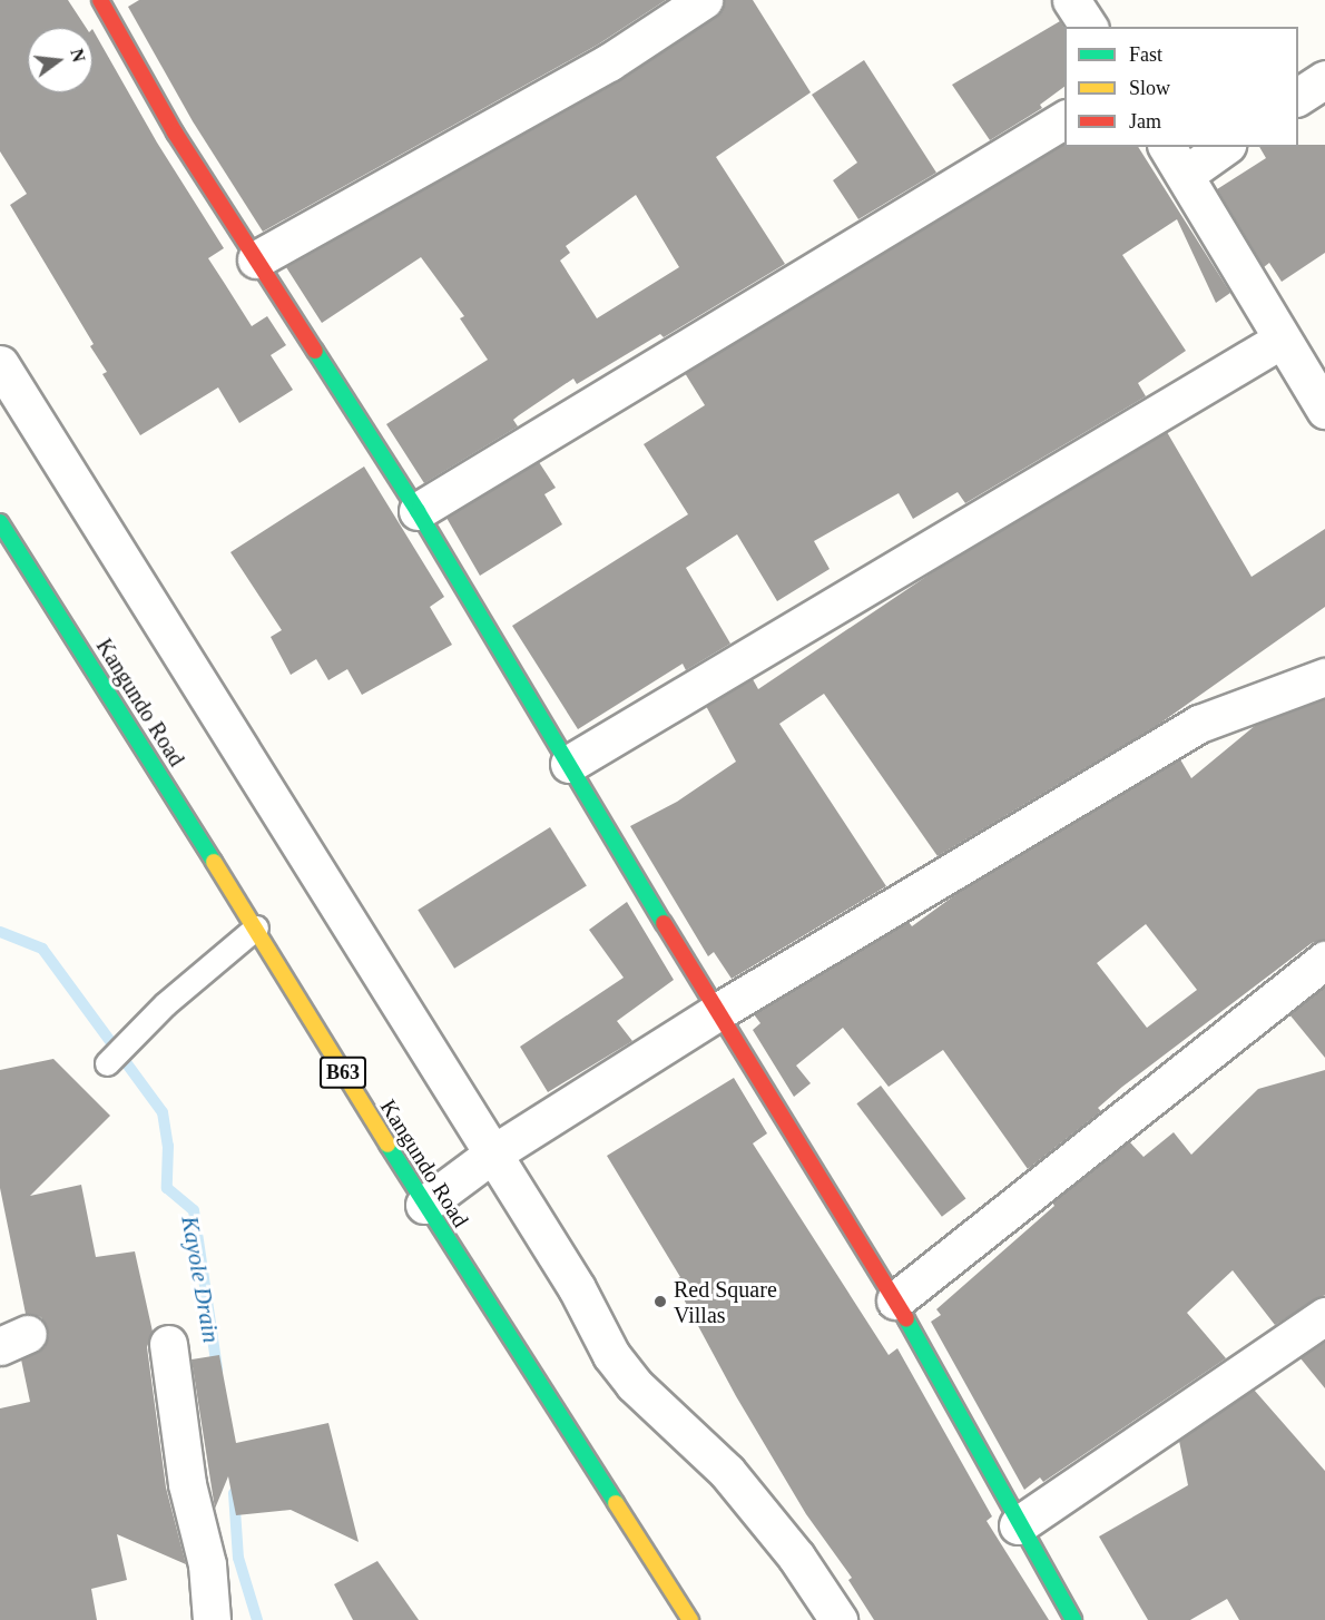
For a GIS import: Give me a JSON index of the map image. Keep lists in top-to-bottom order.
{
  "streets": {
    "main road": ["Kangundo Road", "B63"]
  },
  "water": ["Kayole Drain"],
  "places": ["Red Square Villas"],
  "legend": ["Fast", "Slow", "Jam"],
  "north": "right"
}
